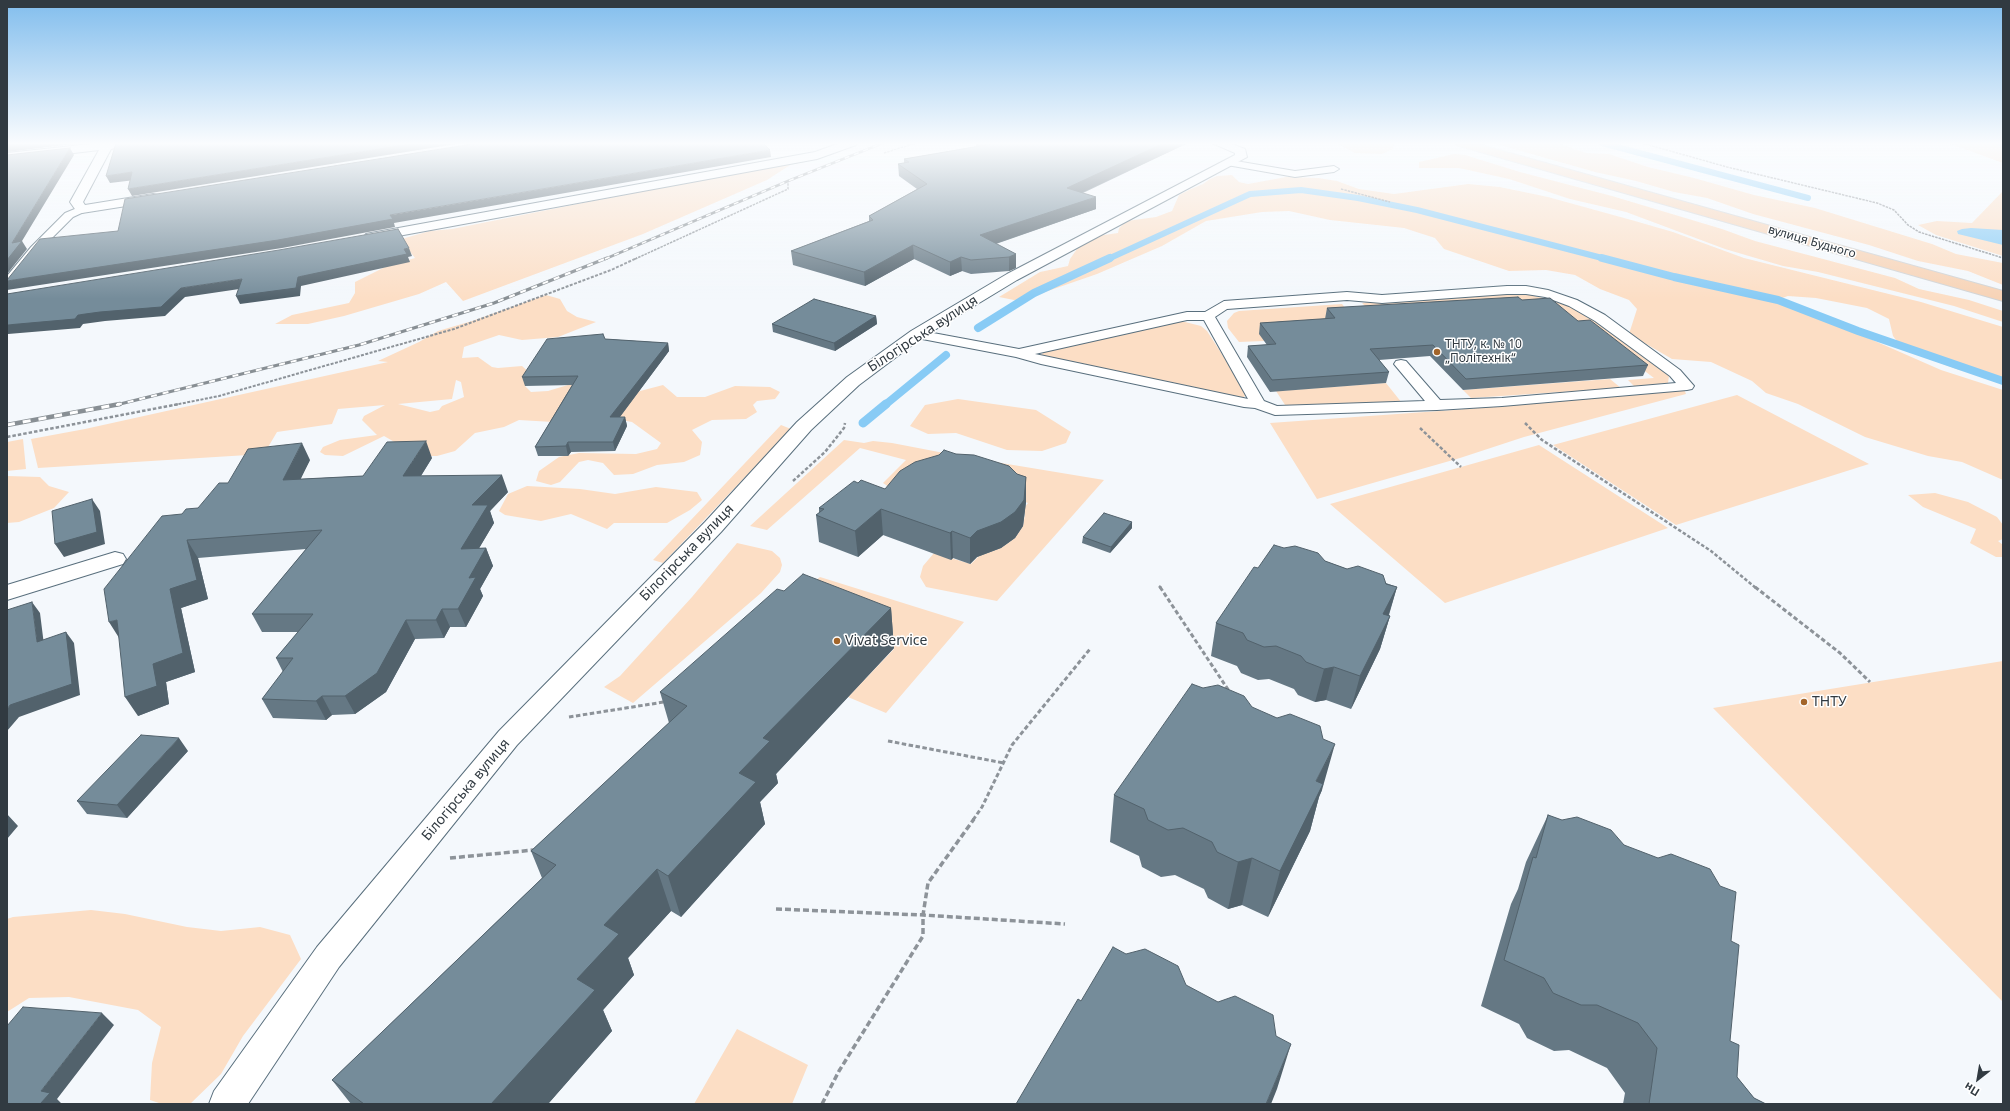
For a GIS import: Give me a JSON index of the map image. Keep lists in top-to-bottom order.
{
  "streets": {
    "highway": ["вулиця Будного"],
    "street": ["Білогірська вулиця"]
  },
  "places": ["ТНТУ, к. № 10 „Політехнік“", "Vivat Service", "ТНТУ"],
  "north": "bottom left"
}
